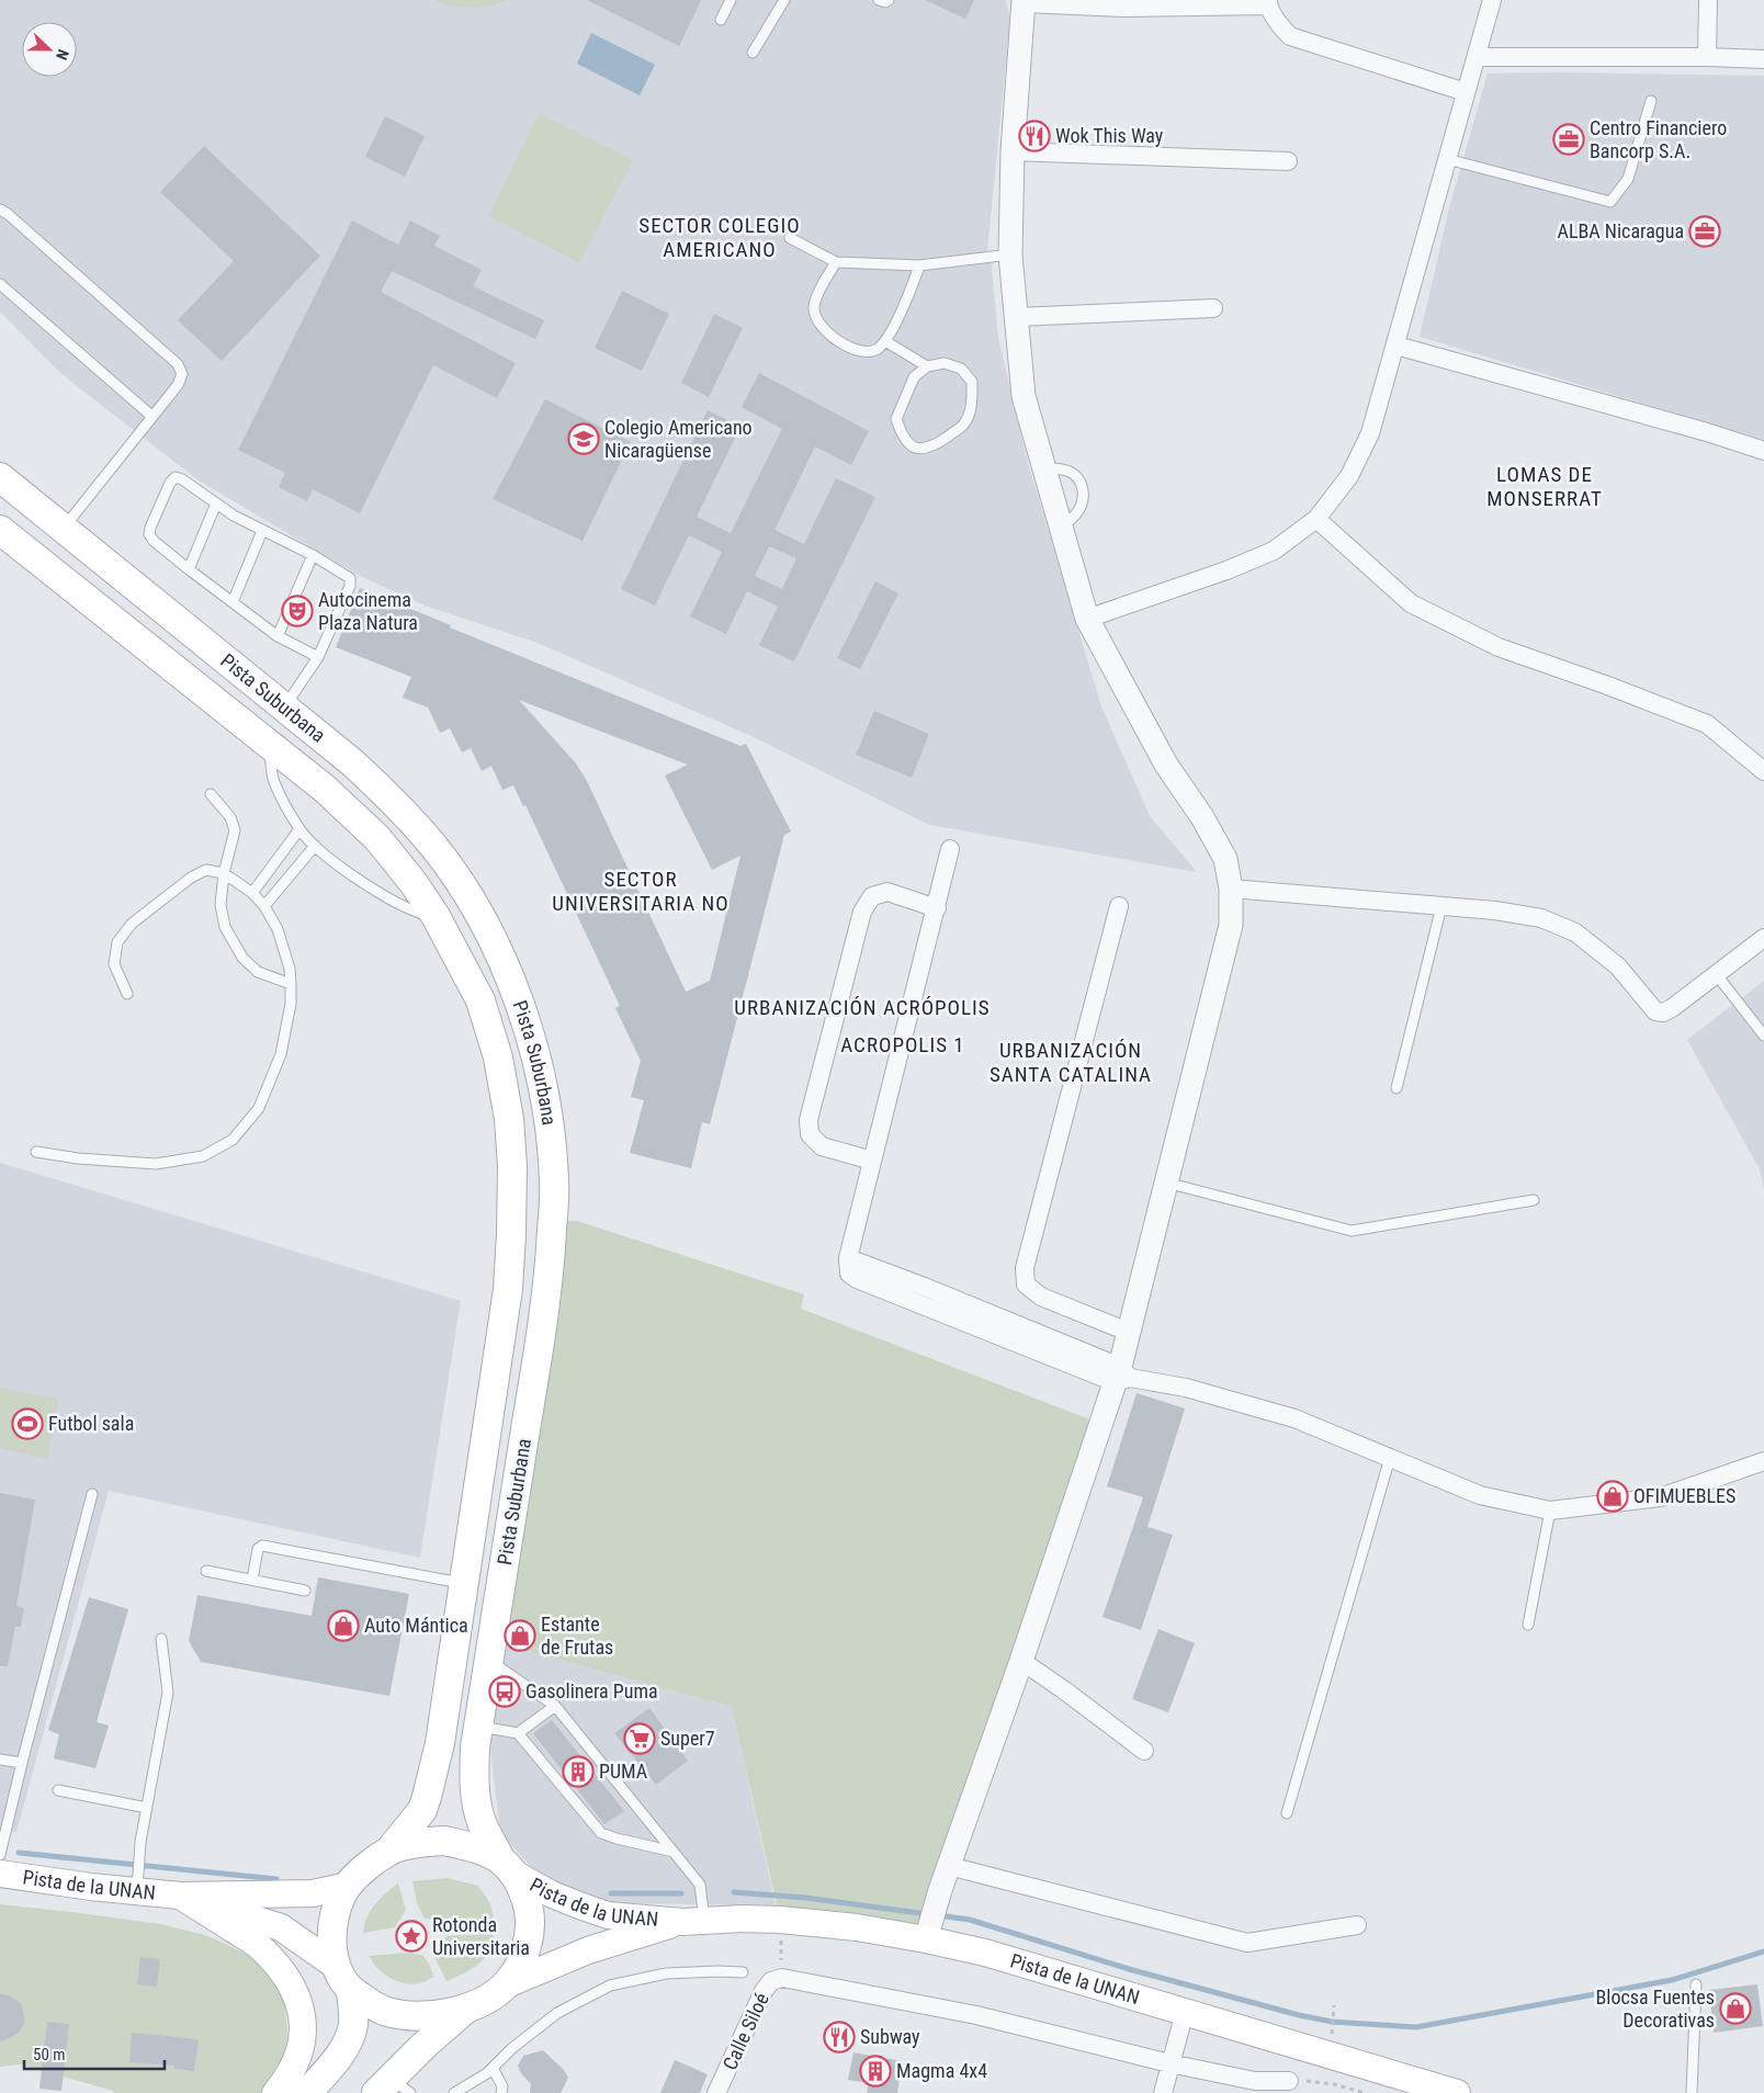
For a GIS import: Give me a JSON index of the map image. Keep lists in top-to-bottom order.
{
  "streets": {
    "main road": ["Pista Suburbana", "Pista de la UNAN"],
    "street": ["Calle Siloé"]
  },
  "crossings": [
    ["Pista Suburbana", "Pista de la UNAN"]
  ],
  "districts": [
    "SECTOR COLEGIO AMERICANO",
    "LOMAS DE MONSERRAT",
    "SECTOR UNIVERSITARIA NO",
    "URBANIZACIÓN ACRÓPOLIS",
    "ACROPOLIS 1",
    "URBANIZACIÓN SANTA CATALINA"
  ],
  "places": {
    "restaurant": ["Wok This Way", "Subway"],
    "office": ["Centro Financiero Bancorp S.A.", "ALBA Nicaragua"],
    "school or university": ["Colegio Americano Nicaragüense"],
    "theatre": ["Autocinema Plaza Natura"],
    "sports": ["Futbol sala"],
    "shop": [
      "OFIMUEBLES",
      "Auto Mántica",
      "Estante de Frutas",
      "Blocsa Fuentes Decorativas"
    ],
    "bus stop": ["Gasolinera Puma"],
    "supermarket": ["Super7"],
    "building": ["PUMA", "Magma 4x4"],
    "place": ["Rotonda Universitaria"]
  },
  "scale_bar": "50 m",
  "north": "right"
}
